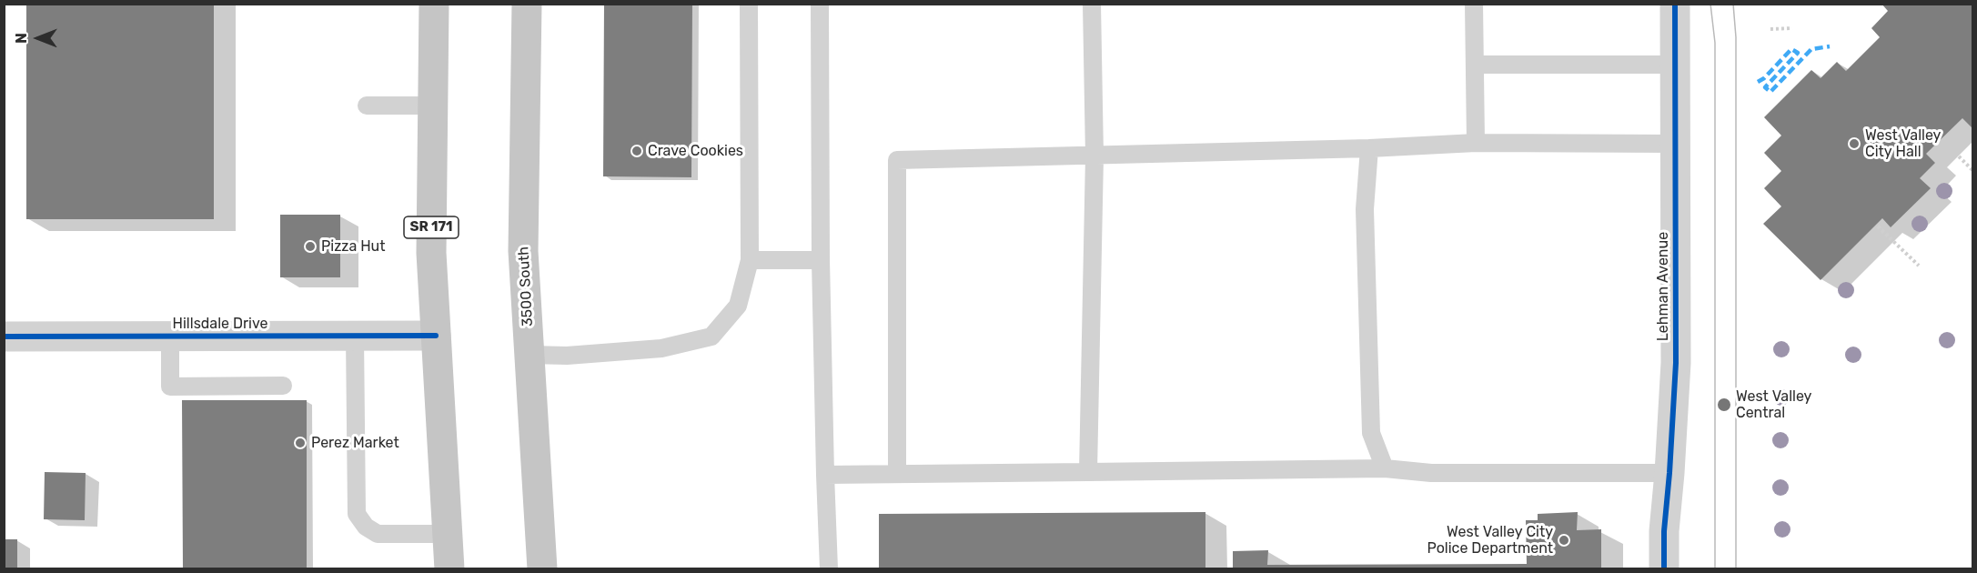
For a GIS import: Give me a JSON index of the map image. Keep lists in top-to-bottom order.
{
  "streets": {
    "main road": ["SR 171", "3500 South"],
    "street": ["Lehman Avenue", "Hillsdale Drive"]
  },
  "crossings": [
    ["SR 171", "Hillsdale Drive"]
  ],
  "places": [
    "West Valley City Hall",
    "Crave Cookies",
    "Pizza Hut",
    "West Valley Central",
    "Perez Market",
    "West Valley City Police Department"
  ],
  "north": "left"
}
